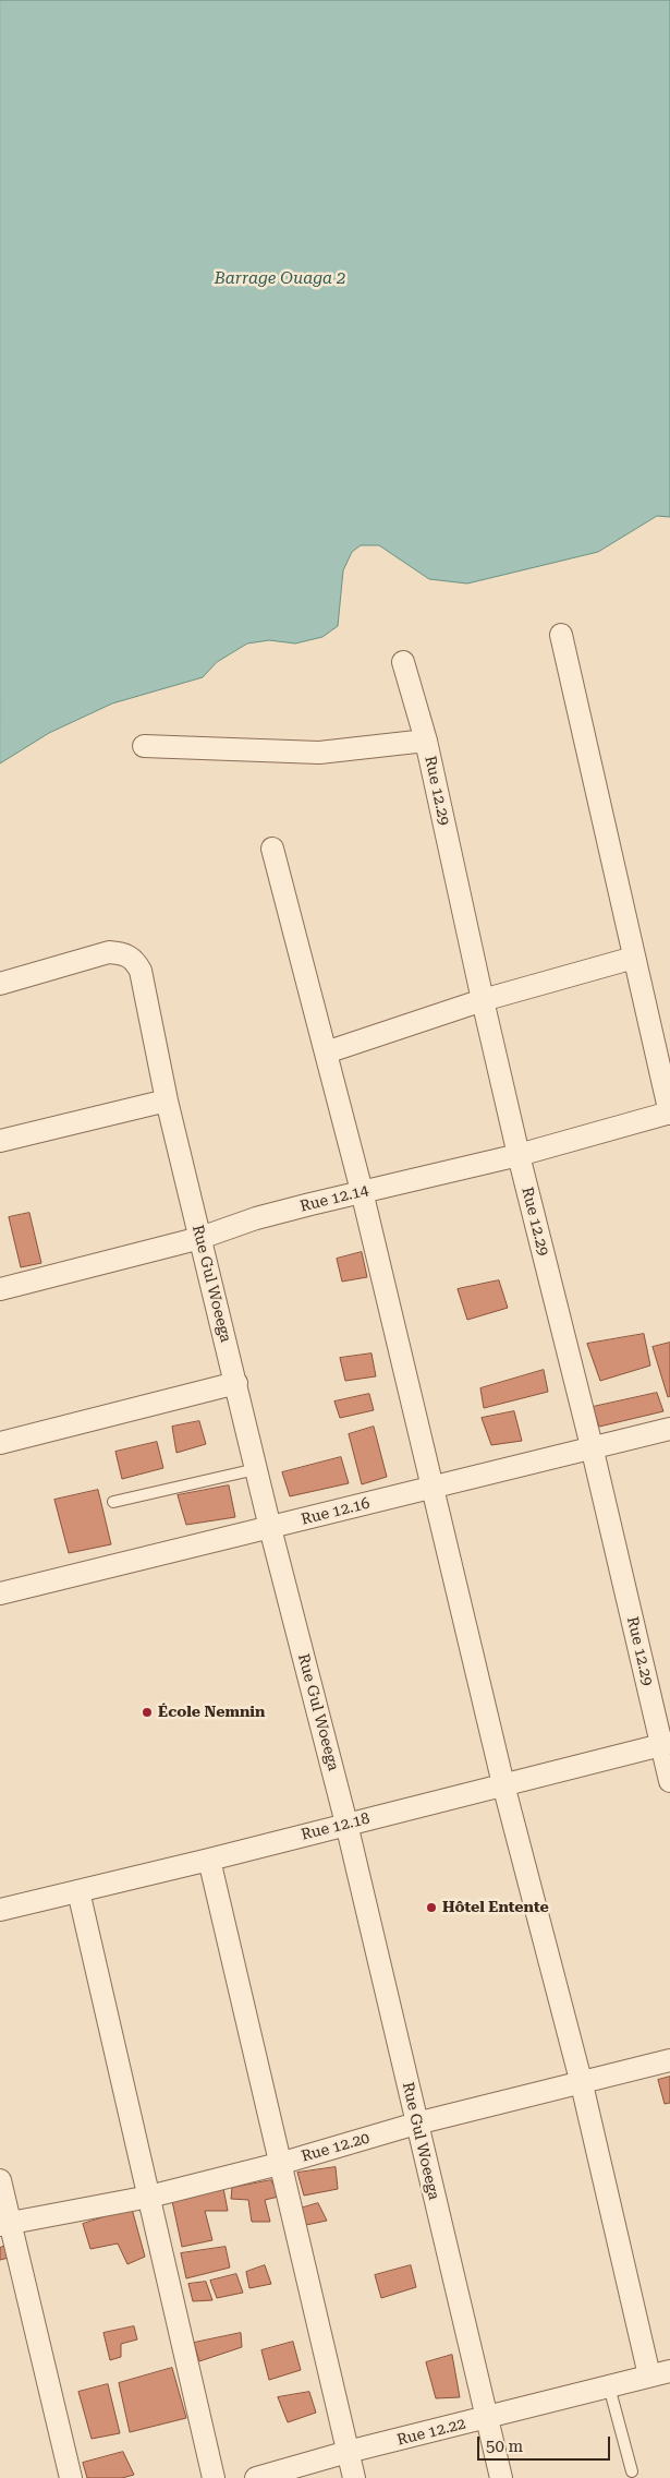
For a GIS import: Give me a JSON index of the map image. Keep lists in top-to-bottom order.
{
  "streets": {
    "street": [
      "Rue 12.29",
      "Rue 12.14",
      "Rue Gul Woeega",
      "Rue 12.16",
      "Rue 12.18",
      "Rue 12.20",
      "Rue 12.22"
    ]
  },
  "crossings": [
    ["Rue 12.29", "Rue 12.14"],
    ["Rue 12.29", "Rue 12.16"],
    ["Rue 12.29", "Rue 12.18"],
    ["Rue 12.14", "Rue Gul Woeega"],
    ["Rue Gul Woeega", "Rue 12.16"],
    ["Rue Gul Woeega", "Rue 12.18"],
    ["Rue Gul Woeega", "Rue 12.20"],
    ["Rue Gul Woeega", "Rue 12.22"]
  ],
  "water": ["Barrage Ouaga 2"],
  "places": ["École Nemnin", "Hôtel Entente"],
  "scale_bar": "50 m"
}
